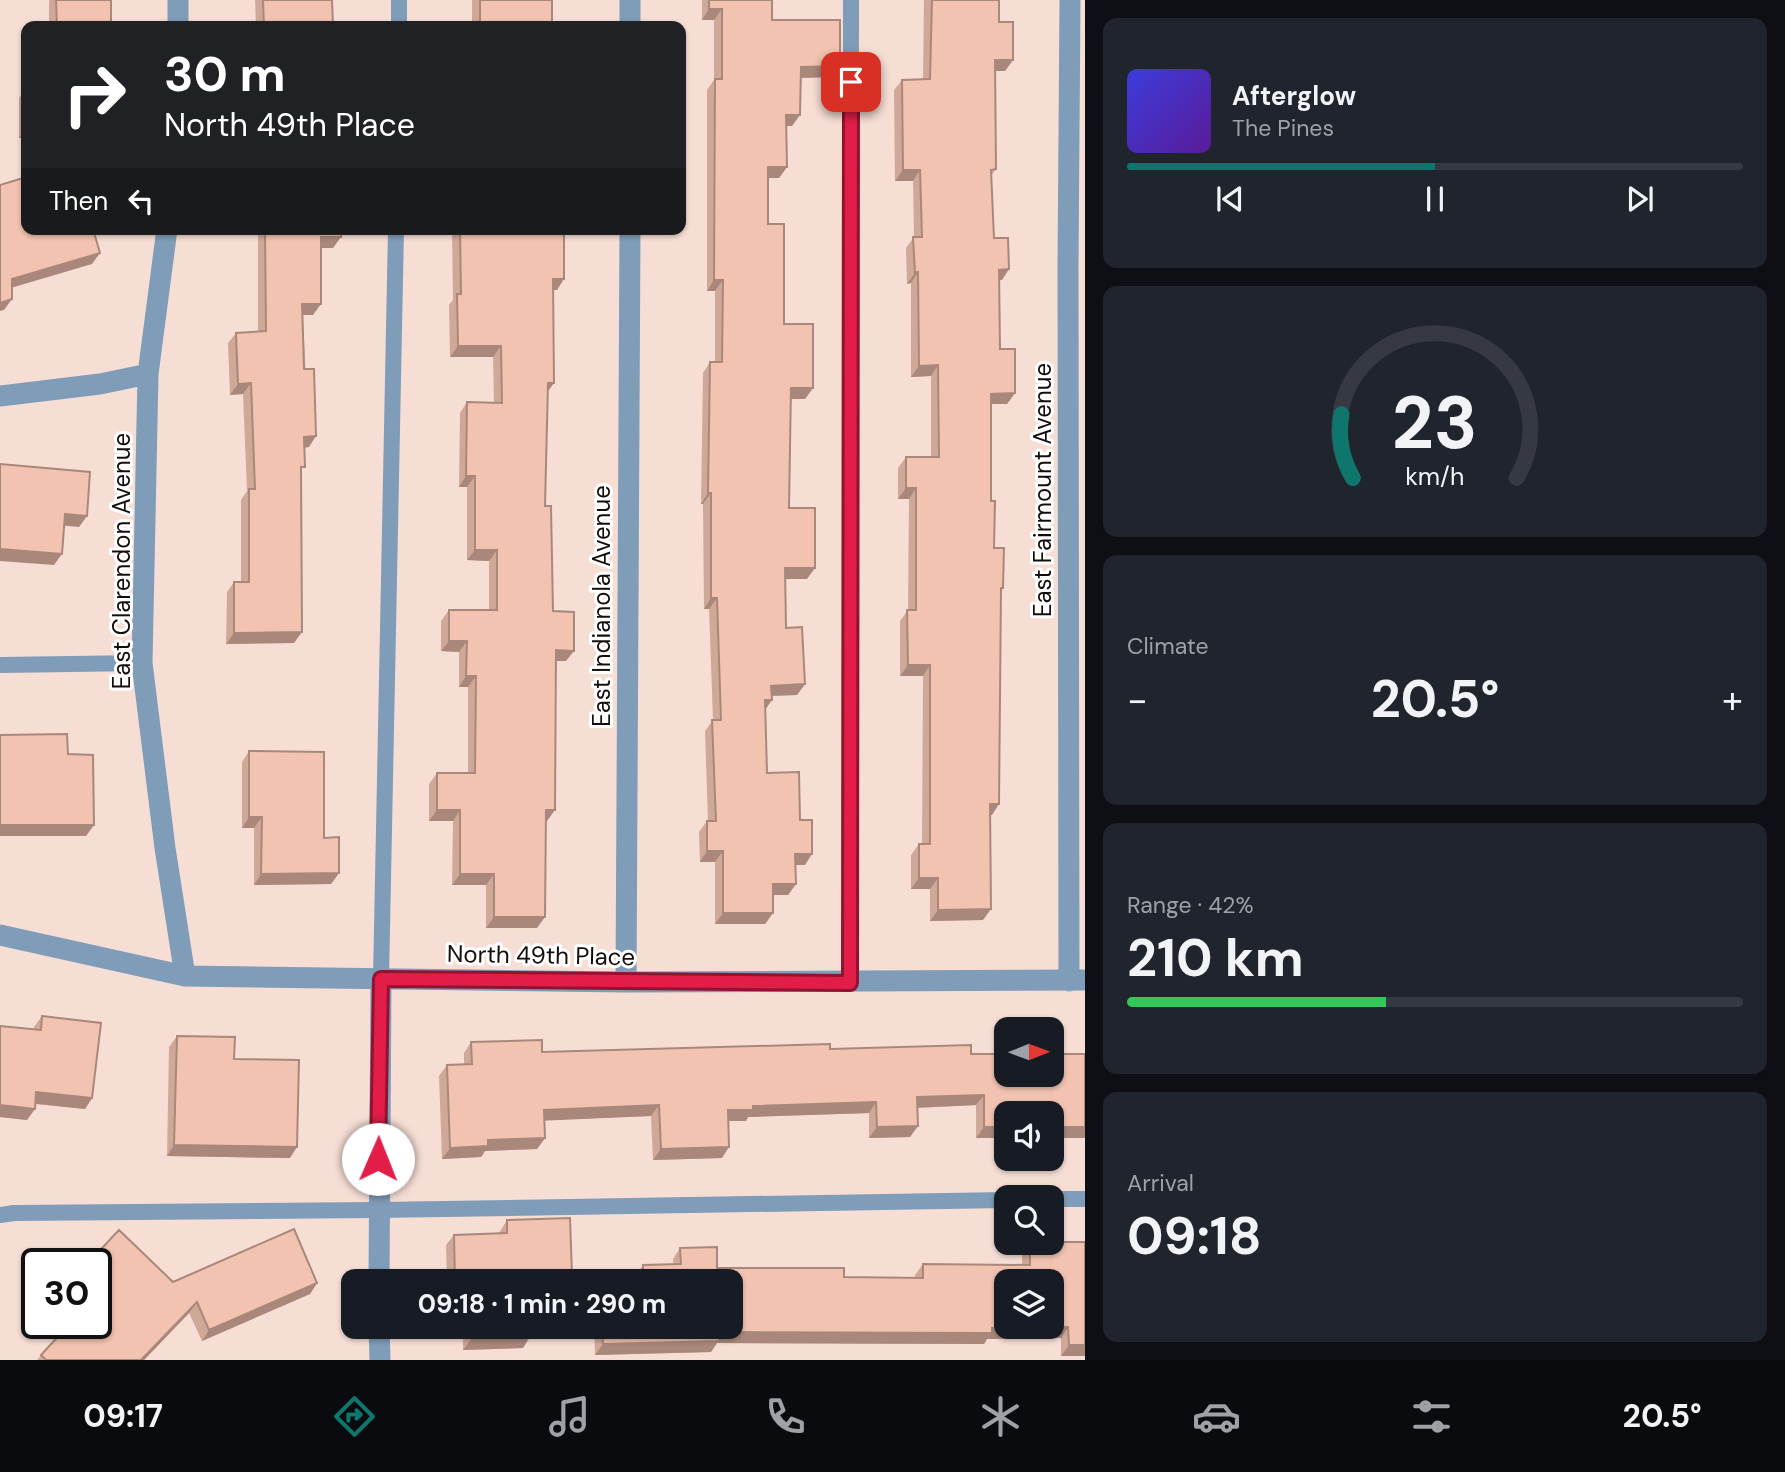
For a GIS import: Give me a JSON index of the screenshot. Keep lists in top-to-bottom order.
{
  "streets": {
    "street": [
      "East Fairmount Avenue",
      "East Clarendon Avenue",
      "East Indianola Avenue",
      "North 49th Place"
    ]
  },
  "crossings": [
    ["East Fairmount Avenue", "North 49th Place"],
    ["East Clarendon Avenue", "North 49th Place"],
    ["East Indianola Avenue", "North 49th Place"]
  ],
  "north": "right",
  "page": {
    "turn": ["30 m", "North 49th Place"],
    "song": ["Afterglow", "The Pines"],
    "then": "Then",
    "tile": [
      "Climate",
      ["Range · 42%", "210 km"],
      ["Arrival", "09:18"]
    ],
    "heat": ["−", "20.5°", "+"],
    "limit": "30",
    "trip": "09:18 · 1 min · 290 m",
    "tabs": ["09:17", "20.5°"],
    "gauge": ["23", "km/h"]
  }
}
